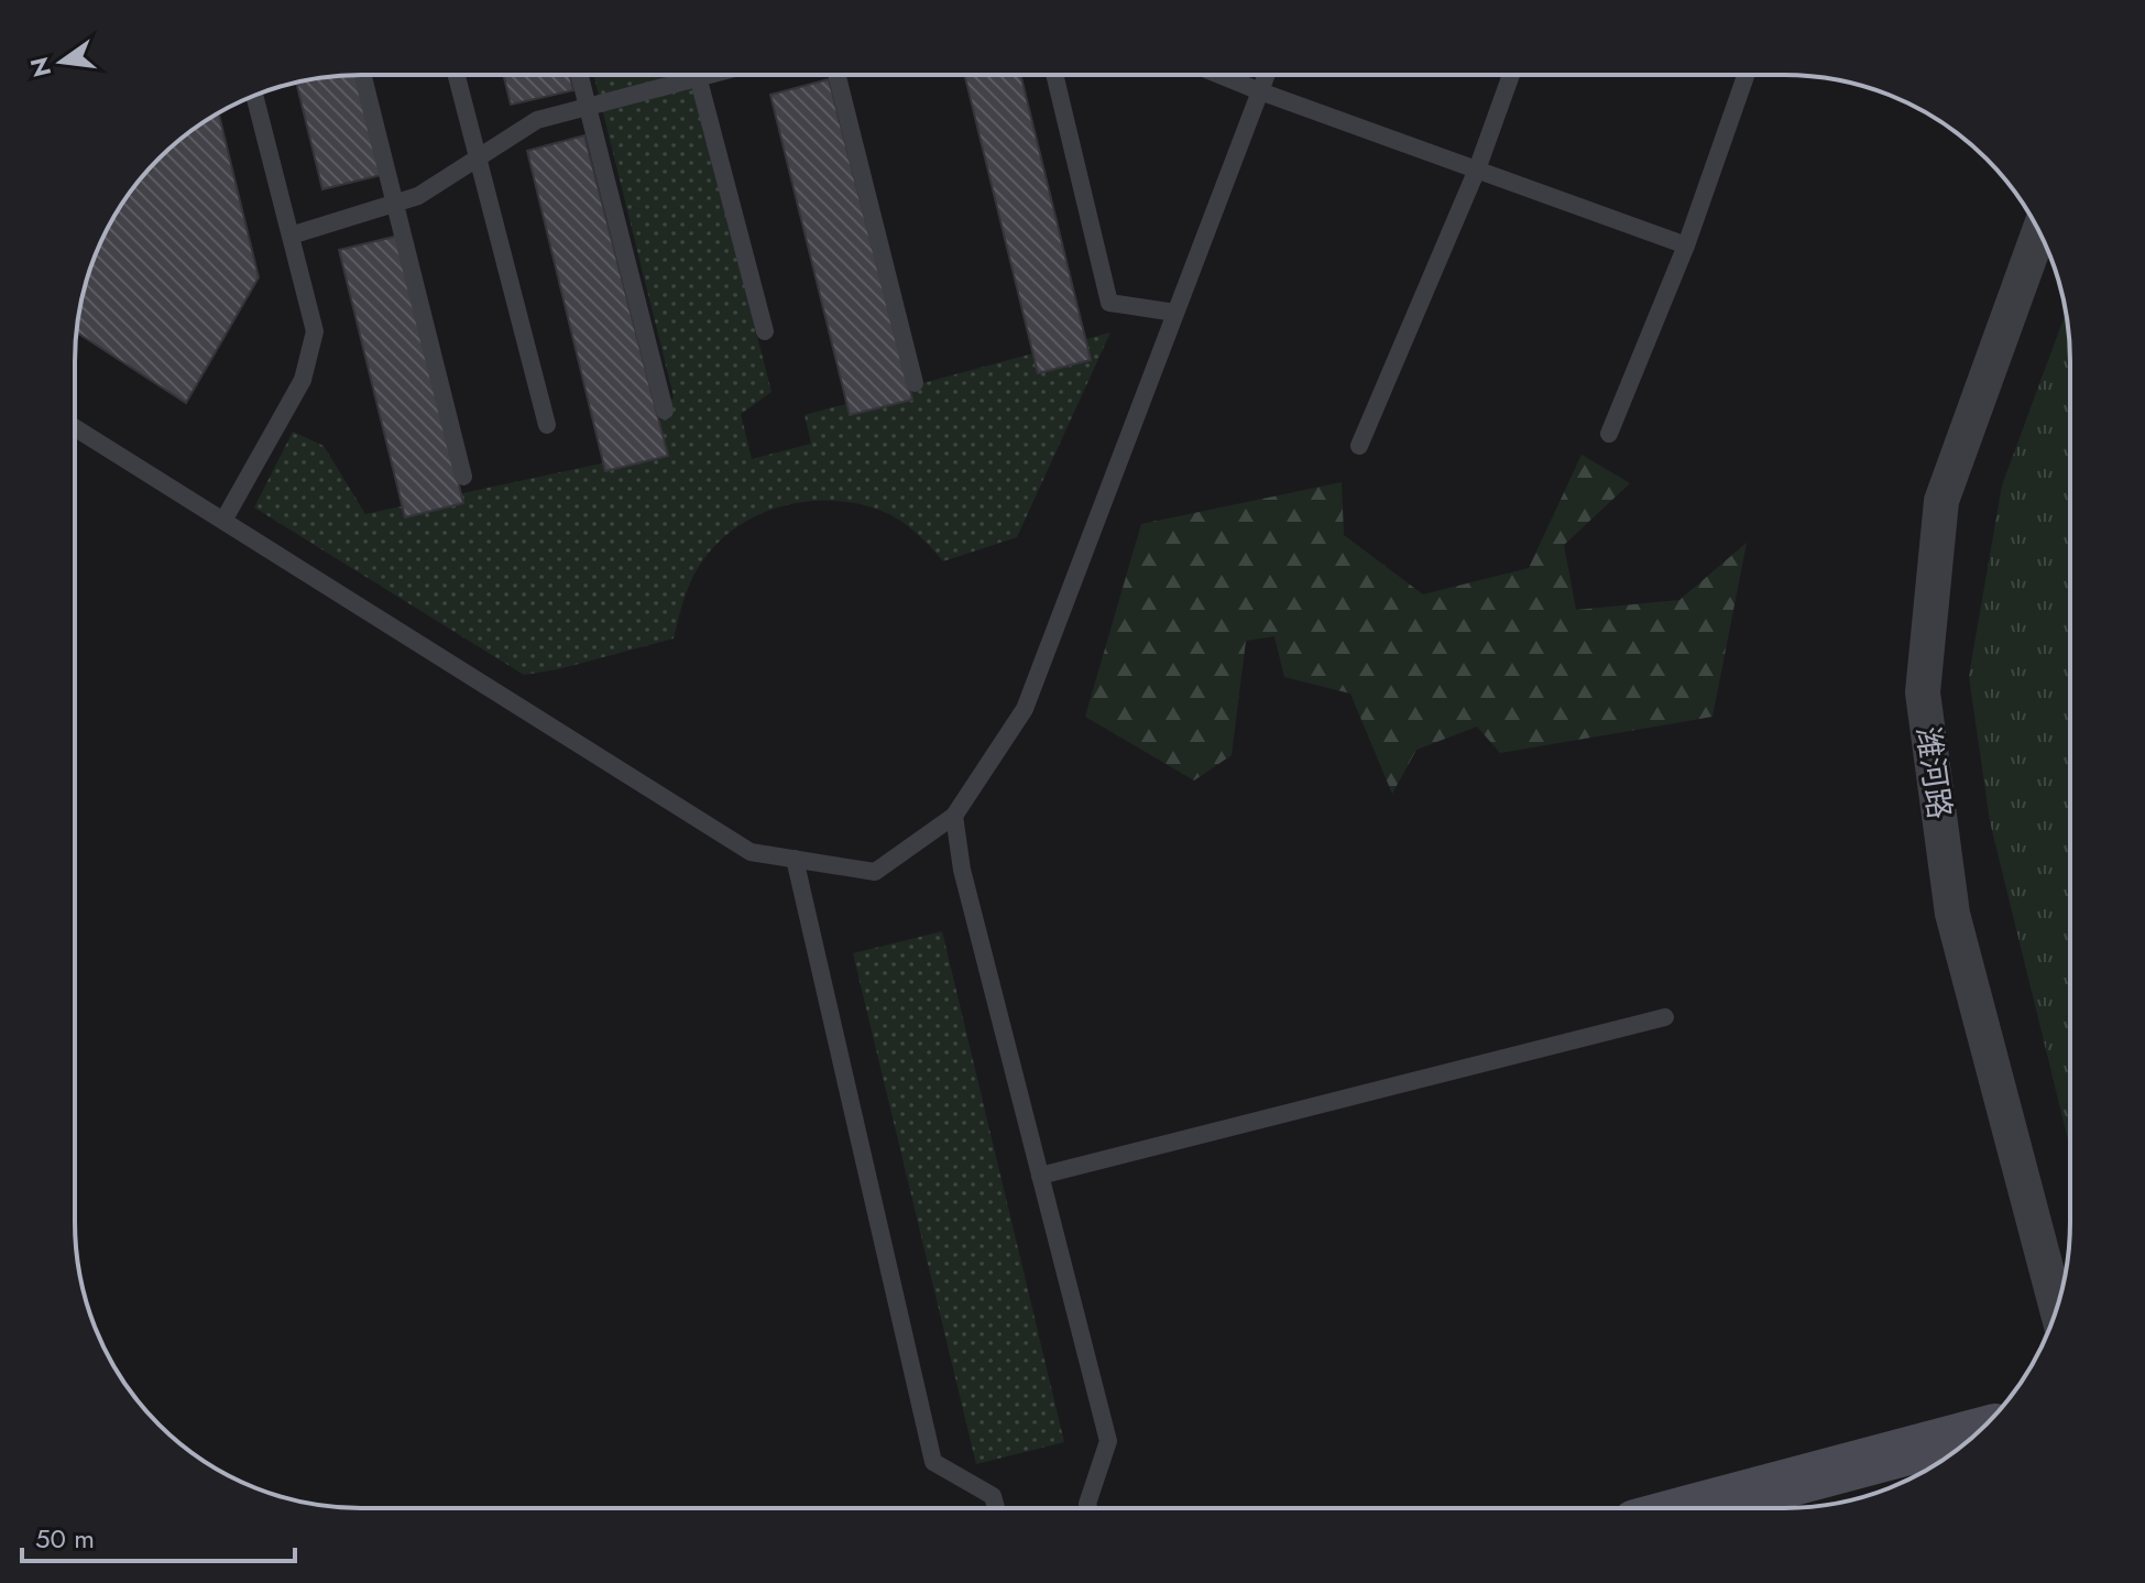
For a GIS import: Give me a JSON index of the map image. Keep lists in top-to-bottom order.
{
  "streets": {
    "street": ["潍河路"]
  },
  "scale_bar": "50 m",
  "north": "left"
}
